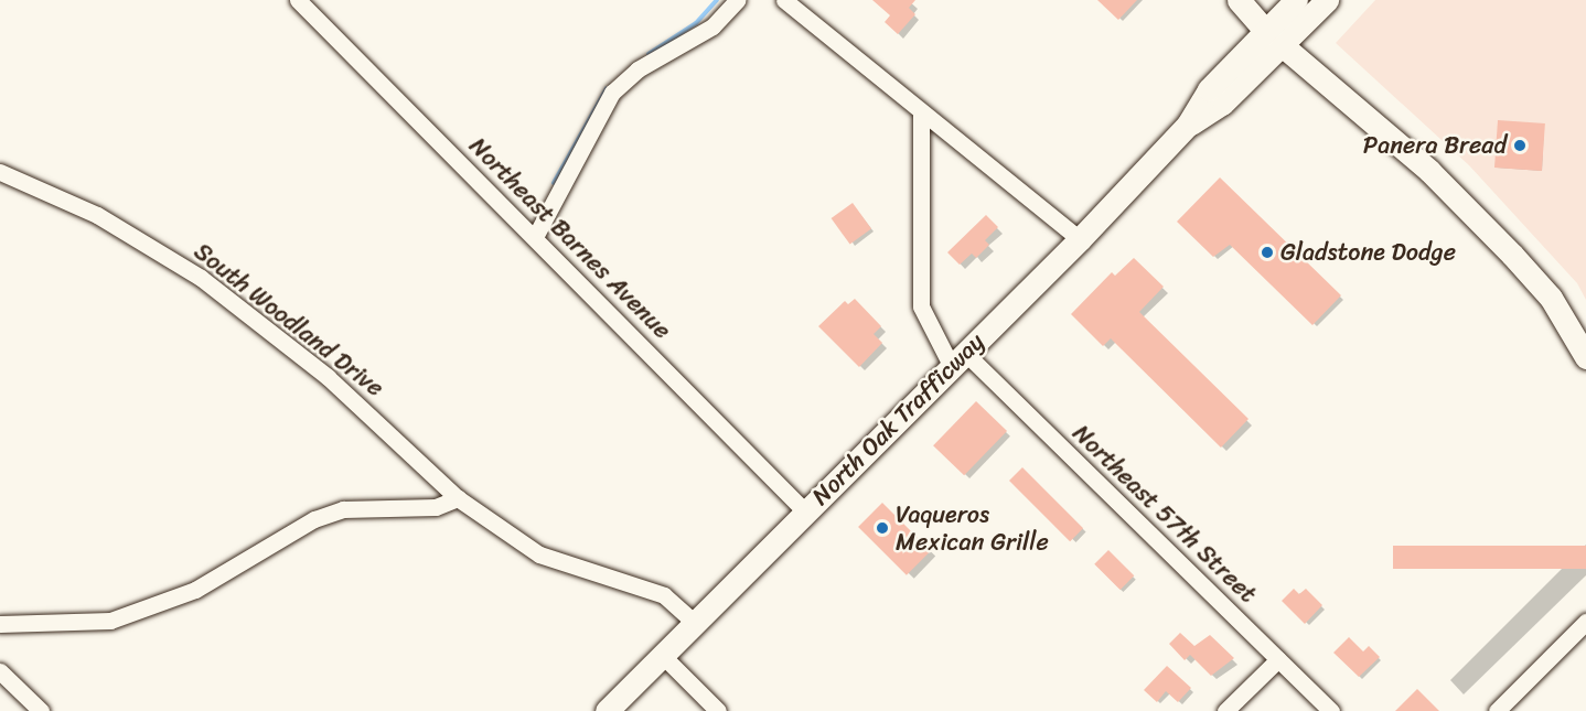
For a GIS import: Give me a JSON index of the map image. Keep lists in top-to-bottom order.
{
  "streets": {
    "main road": ["North Oak Trafficway"],
    "street": ["Northeast Barnes Avenue", "South Woodland Drive", "Northeast 57th Street"]
  },
  "crossings": [
    ["Northeast Barnes Avenue", "North Oak Trafficway"],
    ["South Woodland Drive", "North Oak Trafficway"],
    ["North Oak Trafficway", "Northeast 57th Street"]
  ],
  "places": ["Panera Bread", "Gladstone Dodge", "Vaqueros Mexican Grille"]
}
